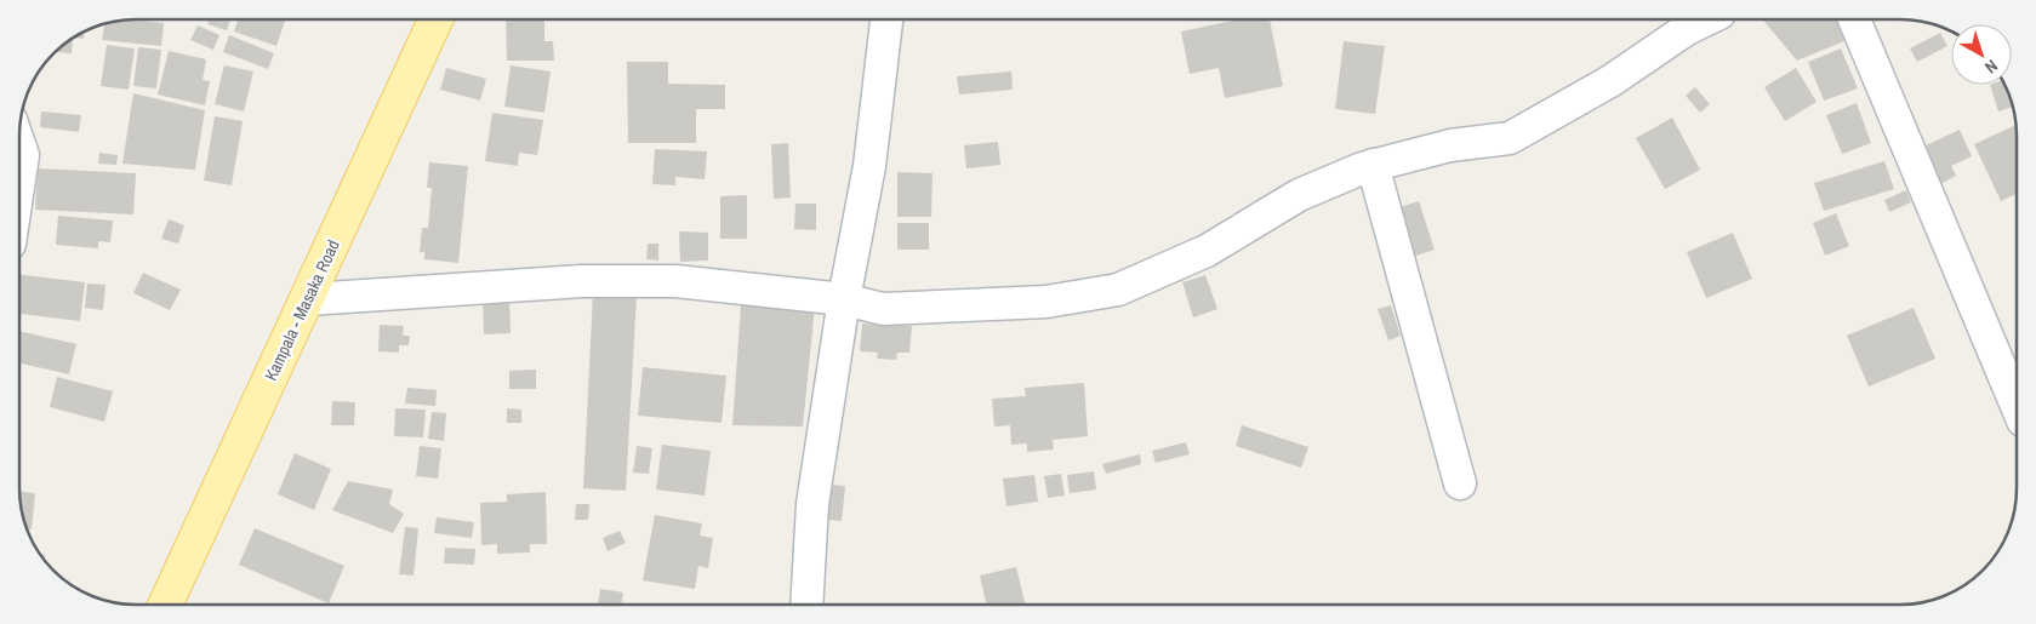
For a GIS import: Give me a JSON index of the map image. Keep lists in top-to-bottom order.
{
  "streets": {
    "main road": ["Kampala - Masaka Road"]
  },
  "north": "bottom right"
}
